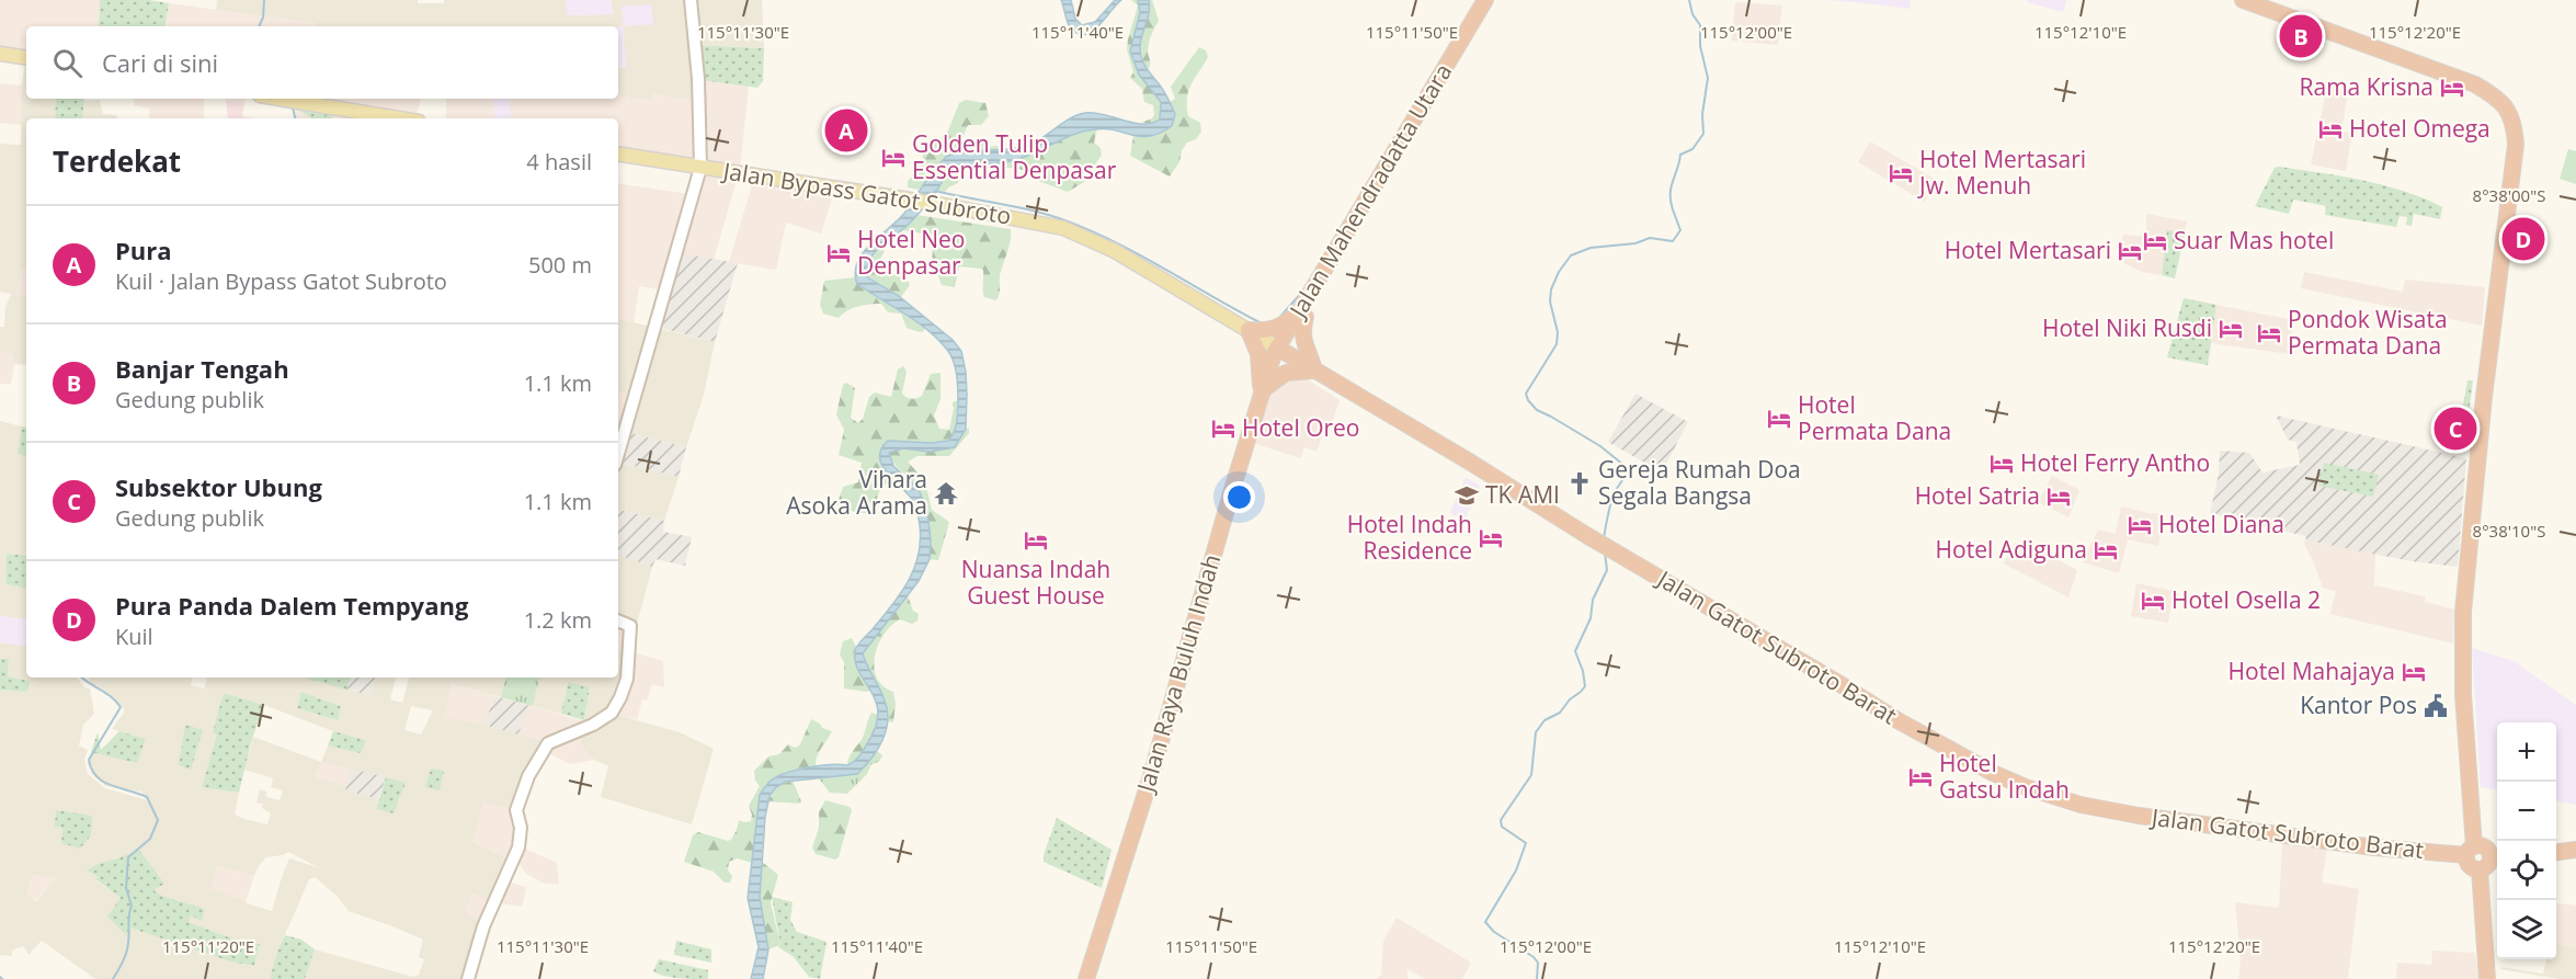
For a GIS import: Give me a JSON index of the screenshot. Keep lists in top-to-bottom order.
{
  "streets": {
    "highway": ["Jalan Mahendradatta Utara", "Jalan Gatot Subroto Barat", "Jalan Raya Buluh Indah"],
    "main road": ["Jalan Bypass Gatot Subroto"]
  },
  "crossings": [
    ["Jalan Mahendradatta Utara", "Jalan Bypass Gatot Subroto"],
    ["Jalan Mahendradatta Utara", "Jalan Gatot Subroto Barat"],
    ["Jalan Mahendradatta Utara", "Jalan Raya Buluh Indah"],
    ["Jalan Bypass Gatot Subroto", "Jalan Gatot Subroto Barat"],
    ["Jalan Bypass Gatot Subroto", "Jalan Raya Buluh Indah"],
    ["Jalan Gatot Subroto Barat", "Jalan Raya Buluh Indah"]
  ],
  "places": {
    "hotel": [
      "Rama Krisna",
      "Hotel Omega",
      "Golden Tulip Essential Denpasar",
      "Hotel Mertasari Jw. Menuh",
      "Suar Mas hotel",
      "Hotel Mertasari",
      "Hotel Neo Denpasar",
      "Hotel Niki Rusdi",
      "Pondok Wisata Permata Dana",
      "Hotel Permata Dana",
      "Hotel Oreo",
      "Hotel Ferry Antho",
      "Hotel Satria",
      "Hotel Diana",
      "Hotel Indah Residence",
      "Nuansa Indah Guest House",
      "Hotel Adiguna",
      "Hotel Osella 2",
      "Hotel Mahajaya",
      "Hotel Gatsu Indah"
    ],
    "church": ["Gereja Rumah Doa Segala Bangsa"],
    "temple": ["Vihara Asoka Arama"],
    "school or university": ["TK AMI"],
    "public building": ["Kantor Pos"]
  },
  "page": {
    "pins": [
      "B",
      "A",
      "D",
      "C"
    ],
    "search": "Cari di sini",
    "heading": ["Terdekat", "4 hasil"],
    "list": [
      {
        "mark": "A",
        "name": "Pura",
        "note": "Kuil · Jalan Bypass Gatot Subroto",
        "value": "500 m"
      },
      {
        "mark": "B",
        "name": "Banjar Tengah",
        "note": "Gedung publik",
        "value": "1.1 km"
      },
      {
        "mark": "C",
        "name": "Subsektor Ubung",
        "note": "Gedung publik",
        "value": "1.1 km"
      },
      {
        "mark": "D",
        "name": "Pura Panda Dalem Tempyang",
        "note": "Kuil",
        "value": "1.2 km"
      }
    ],
    "map_buttons": ["+", "−"]
  },
  "coordinates": [
    "115°11'30\"E",
    "115°11'40\"E",
    "115°11'50\"E",
    "115°12'00\"E",
    "115°12'10\"E",
    "115°12'20\"E",
    "8°38'00\"S",
    "8°38'10\"S",
    "115°11'20\"E"
  ]
}
